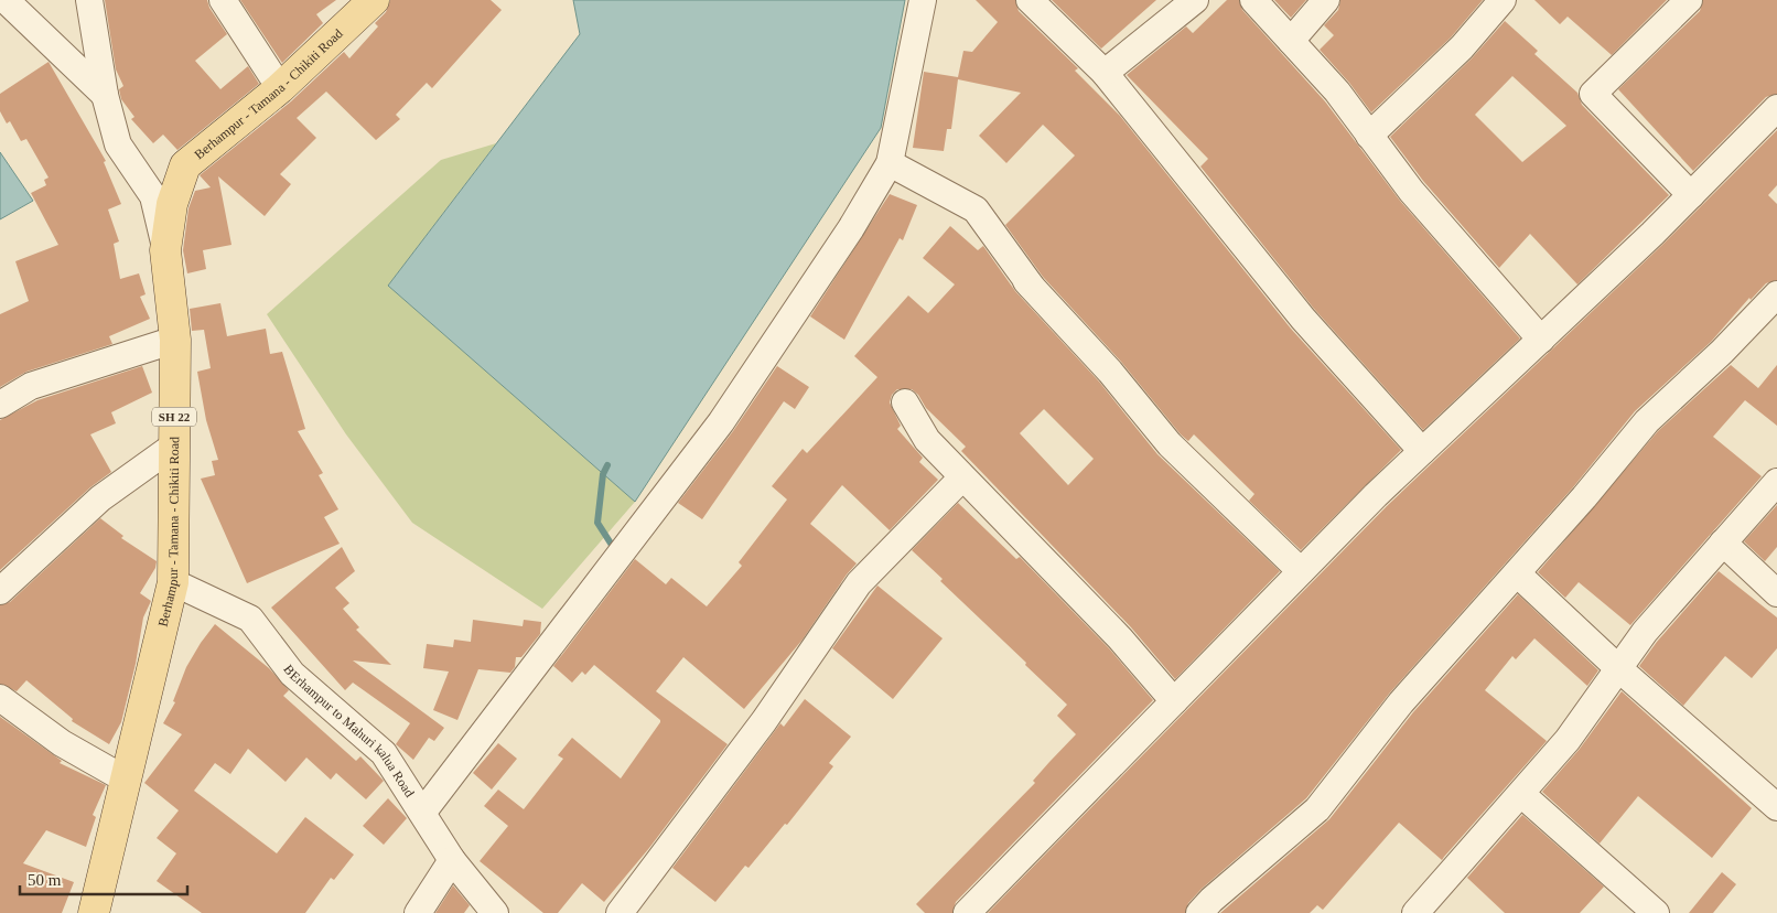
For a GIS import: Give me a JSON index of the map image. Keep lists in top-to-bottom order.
{
  "streets": {
    "main road": ["Berhampur - Tamana - Chikiti Road", "SH 22"],
    "street": ["BErhampur to Mahuri kalua Road"]
  },
  "crossings": [
    ["Berhampur - Tamana - Chikiti Road", "BErhampur to Mahuri kalua Road"]
  ],
  "scale_bar": "50 m"
}
